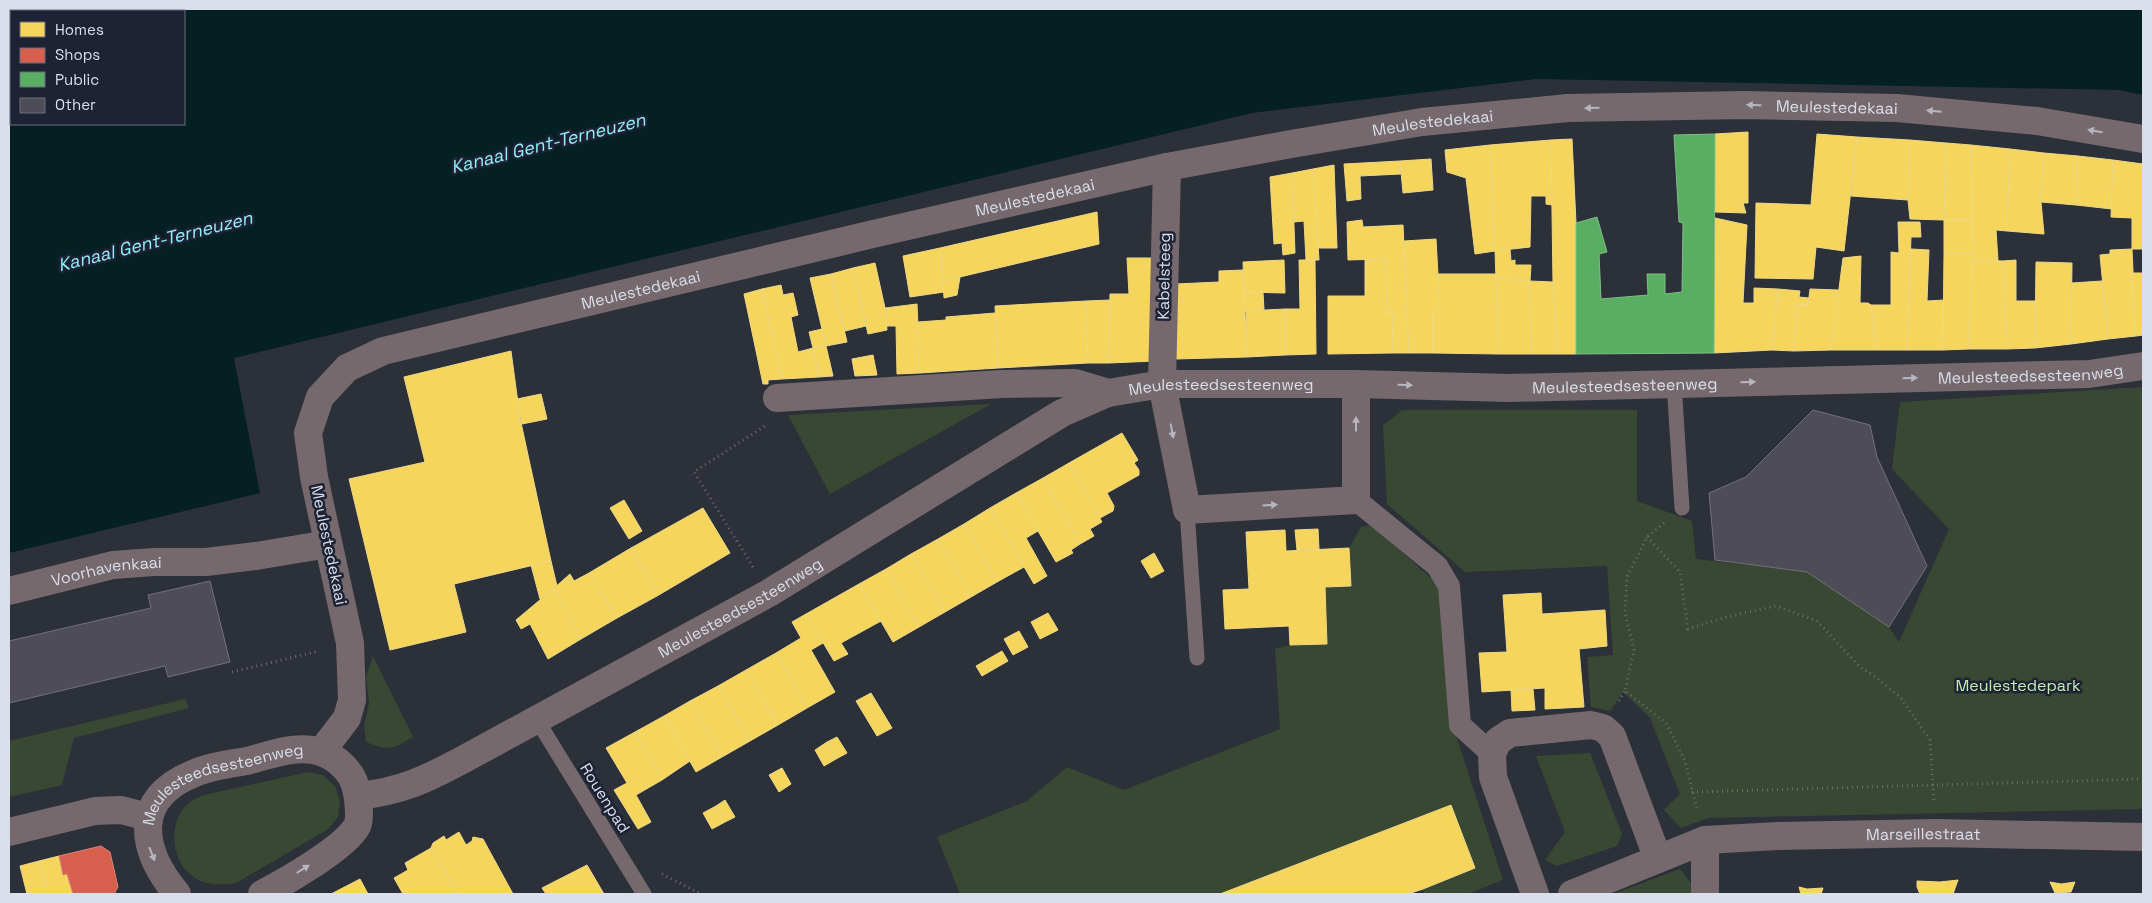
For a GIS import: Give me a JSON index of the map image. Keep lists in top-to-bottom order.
{
  "streets": {
    "street": [
      "Meulestedekaai",
      "Kabelsteeg",
      "Meulesteedsesteenweg",
      "Voorhavenkaai",
      "Marseillestraat"
    ],
    "lane": ["Rouenpad"]
  },
  "crossings": [
    ["Meulestedekaai", "Kabelsteeg"],
    ["Meulestedekaai", "Meulesteedsesteenweg"],
    ["Meulestedekaai", "Voorhavenkaai"],
    ["Kabelsteeg", "Meulesteedsesteenweg"],
    ["Meulesteedsesteenweg", "Rouenpad"]
  ],
  "one_way": ["Meulestedekaai"],
  "water": ["Kanaal Gent-Terneuzen"],
  "parks": ["Meulestedepark"],
  "legend": [
    "Homes",
    "Shops",
    "Public",
    "Other"
  ]
}
